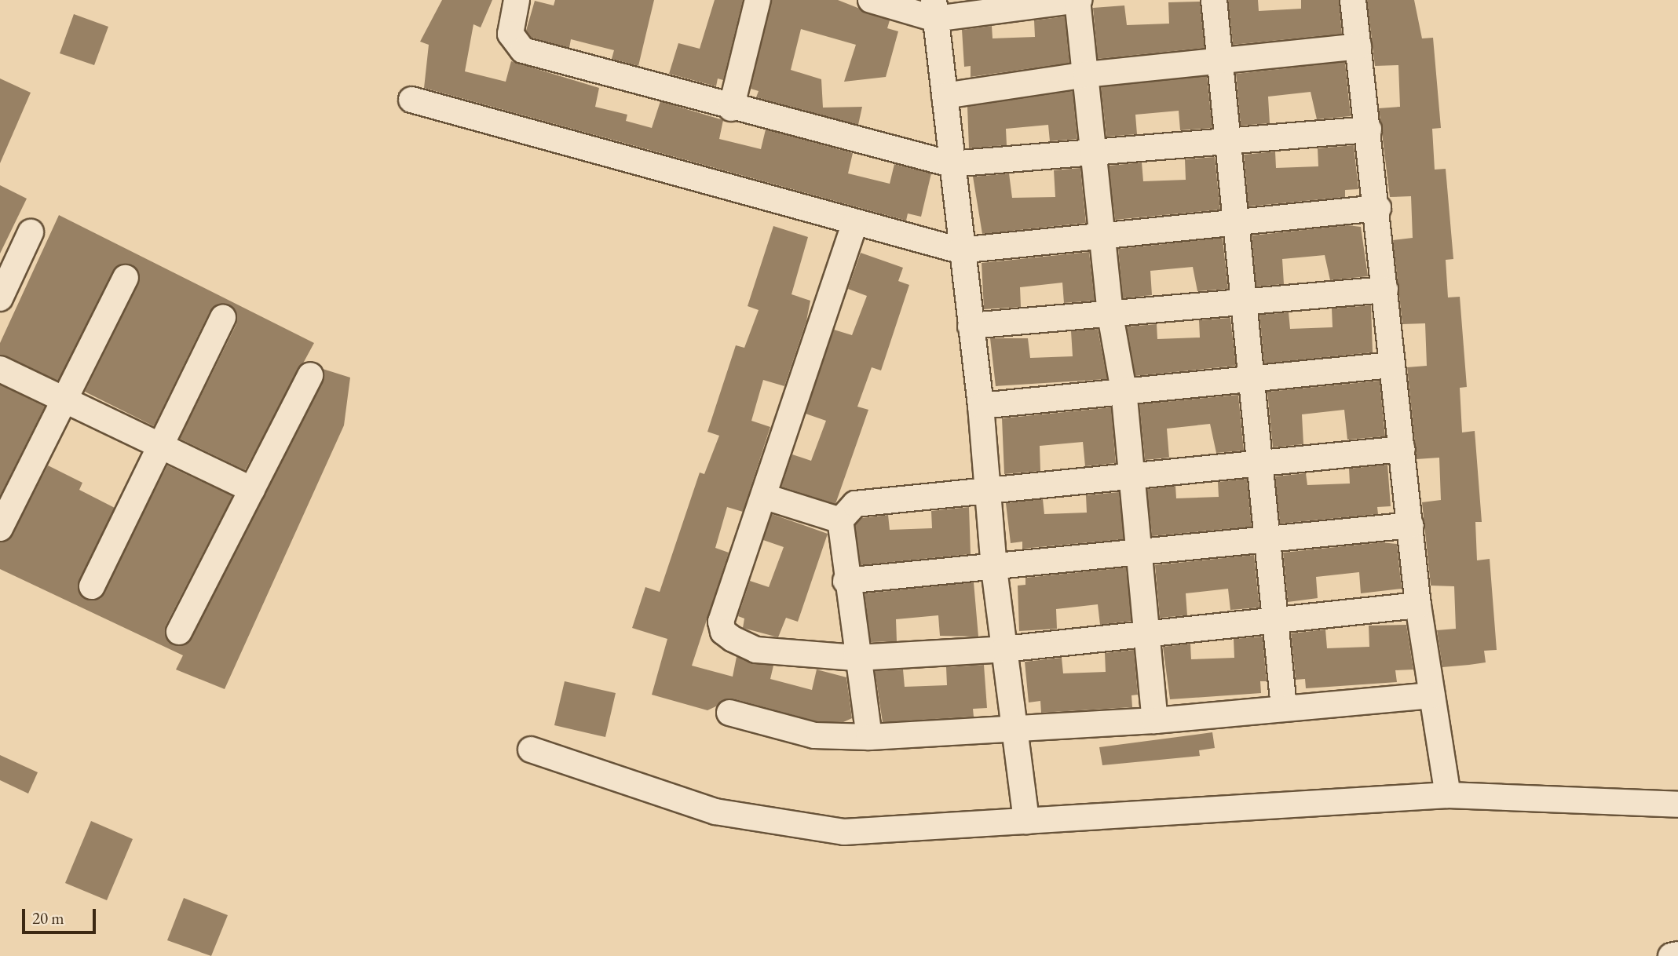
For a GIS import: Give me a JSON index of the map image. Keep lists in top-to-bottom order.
{
  "scale_bar": "20 m"
}
